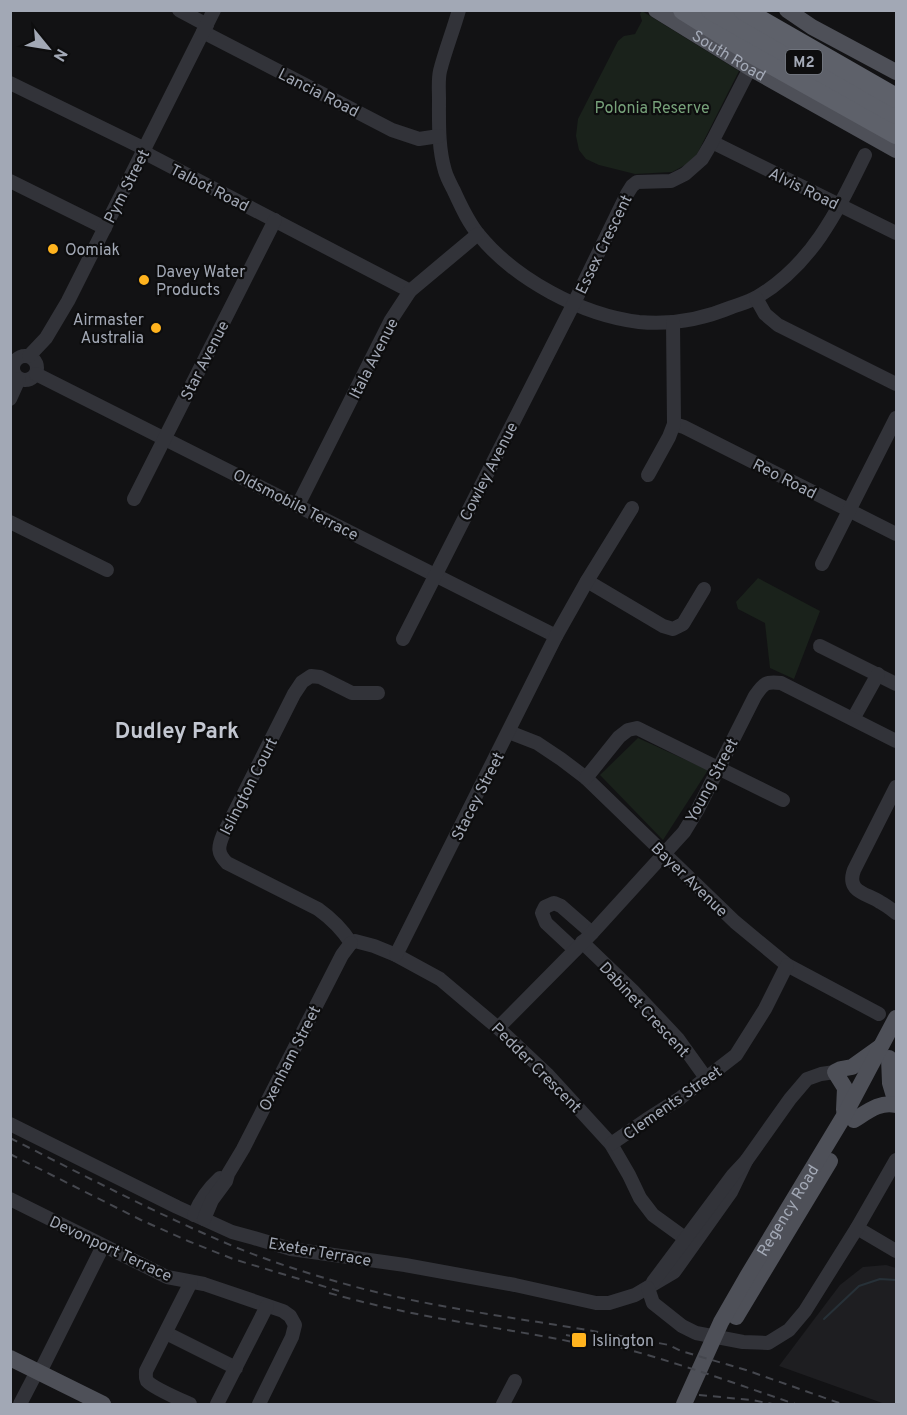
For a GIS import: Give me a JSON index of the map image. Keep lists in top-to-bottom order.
{
  "streets": {
    "highway": ["M2"],
    "main road": ["South Road", "Regency Road"],
    "street": [
      "Lancia Road",
      "Pym Street",
      "Talbot Road",
      "Alvis Road",
      "Essex Crescent",
      "Itala Avenue",
      "Star Avenue",
      "Cowley Avenue",
      "Reo Road",
      "Oldsmobile Terrace",
      "Young Street",
      "Islington Court",
      "Stacey Street",
      "Bayer Avenue",
      "Dabinet Crescent",
      "Oxenham Street",
      "Pedder Crescent",
      "Clements Street",
      "Devonport Terrace",
      "Exeter Terrace"
    ]
  },
  "crossings": [
    ["South Road", "Essex Crescent"],
    ["Lancia Road", "Pym Street"],
    ["Pym Street", "Talbot Road"],
    ["Pym Street", "Oldsmobile Terrace"],
    ["Talbot Road", "Itala Avenue"],
    ["Talbot Road", "Star Avenue"],
    ["Alvis Road", "Essex Crescent"],
    ["Essex Crescent", "Cowley Avenue"],
    ["Itala Avenue", "Oldsmobile Terrace"],
    ["Star Avenue", "Oldsmobile Terrace"],
    ["Cowley Avenue", "Oldsmobile Terrace"],
    ["Oldsmobile Terrace", "Stacey Street"],
    ["Young Street", "Bayer Avenue"],
    ["Young Street", "Dabinet Crescent"],
    ["Young Street", "Pedder Crescent"],
    ["Islington Court", "Oxenham Street"],
    ["Islington Court", "Pedder Crescent"],
    ["Stacey Street", "Bayer Avenue"],
    ["Stacey Street", "Pedder Crescent"],
    ["Bayer Avenue", "Clements Street"],
    ["Dabinet Crescent", "Clements Street"],
    ["Oxenham Street", "Pedder Crescent"],
    ["Oxenham Street", "Exeter Terrace"],
    ["Pedder Crescent", "Clements Street"]
  ],
  "districts": ["Dudley Park"],
  "parks": ["Polonia Reserve"],
  "places": {
    "other": ["Oomiak", "Davey Water Products", "Airmaster Australia"],
    "transit": ["Islington"]
  },
  "north": "bottom right"
}
